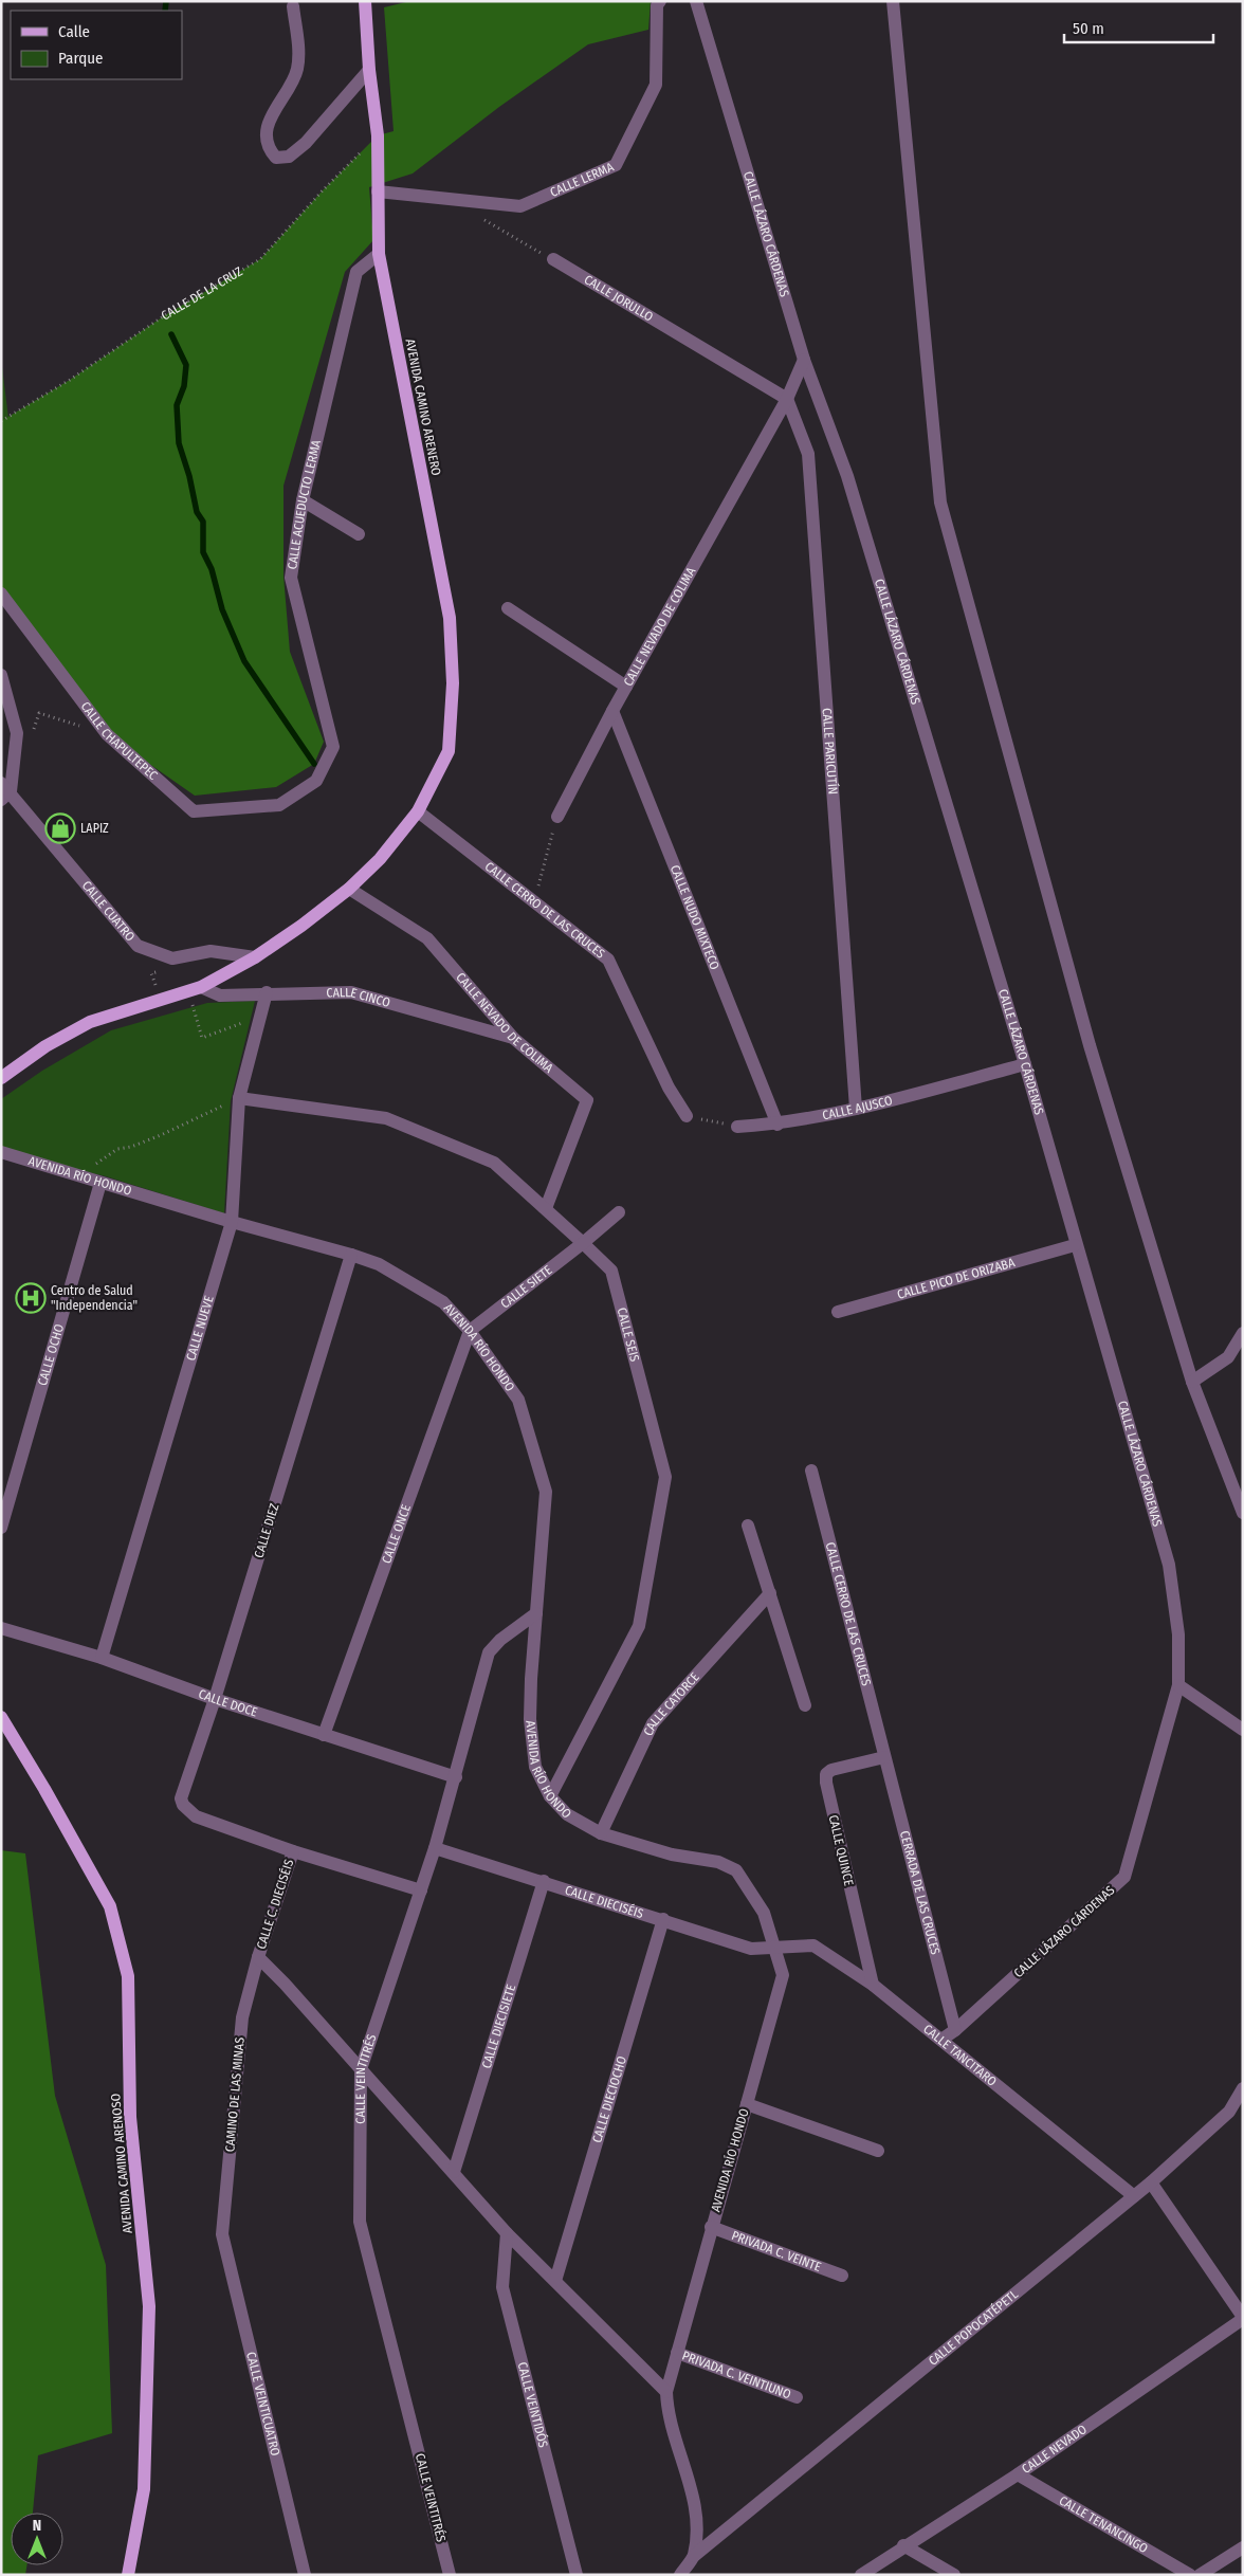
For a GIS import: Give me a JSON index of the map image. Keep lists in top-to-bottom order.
{
  "streets": {
    "main road": ["AVENIDA CAMINO ARENERO", "AVENIDA CAMINO ARENOSO"],
    "street": [
      "CALLE LERMA",
      "CALLE LÁZARO CÁRDENAS",
      "CALLE JORULLO",
      "CALLE ACUEDUCTO LERMA",
      "CALLE NEVADO DE COLIMA",
      "CALLE CHAPULTEPEC",
      "CALLE PARICUTÍN",
      "CALLE CUATRO",
      "CALLE CERRO DE LAS CRUCES",
      "CALLE NUDO MIXTECO",
      "CALLE CINCO",
      "CALLE AJUSCO",
      "AVENIDA RÍO HONDO",
      "CALLE PICO DE ORIZABA",
      "CALLE SIETE",
      "CALLE NUEVE",
      "CALLE SEIS",
      "CALLE OCHO",
      "CALLE DIEZ",
      "CALLE ONCE",
      "CALLE DOCE",
      "CALLE CATORCE",
      "CALLE QUINCE",
      "CERRADA DE LAS CRUCES",
      "CALLE DIECISÉIS",
      "CALLE C. DIECISÉIS",
      "CALLE DIECISIETE",
      "CALLE TANCITARO",
      "CALLE VEINTITRÉS",
      "CAMINO DE LAS MINAS",
      "CALLE DIECIOCHO",
      "PRIVADA C. VEINTE",
      "CALLE POPOCATÉPETL",
      "PRIVADA C. VEINTIUNO",
      "CALLE VEINTICUATRO",
      "CALLE VEINTIDÓS",
      "CALLE NEVADO",
      "CALLE TENANCINGO"
    ],
    "path": ["CALLE DE LA CRUZ"]
  },
  "crossings": [
    ["CALLE LERMA", "AVENIDA CAMINO ARENERO"],
    ["CALLE LÁZARO CÁRDENAS", "CALLE NEVADO DE COLIMA"],
    ["CALLE LÁZARO CÁRDENAS", "CALLE AJUSCO"],
    ["CALLE LÁZARO CÁRDENAS", "CALLE PICO DE ORIZABA"],
    ["CALLE LÁZARO CÁRDENAS", "CERRADA DE LAS CRUCES"],
    ["CALLE LÁZARO CÁRDENAS", "CALLE TANCITARO"],
    ["CALLE DE LA CRUZ", "AVENIDA CAMINO ARENERO"],
    ["CALLE JORULLO", "CALLE NEVADO DE COLIMA"],
    ["CALLE JORULLO", "CALLE PARICUTÍN"],
    ["AVENIDA CAMINO ARENERO", "CALLE ACUEDUCTO LERMA"],
    ["AVENIDA CAMINO ARENERO", "CALLE CERRO DE LAS CRUCES"],
    ["CALLE ACUEDUCTO LERMA", "CALLE CHAPULTEPEC"],
    ["CALLE NEVADO DE COLIMA", "CALLE PARICUTÍN"],
    ["CALLE NEVADO DE COLIMA", "CALLE NUDO MIXTECO"],
    ["CALLE NEVADO DE COLIMA", "CALLE CINCO"],
    ["CALLE NEVADO DE COLIMA", "CALLE SEIS"],
    ["CALLE PARICUTÍN", "CALLE AJUSCO"],
    ["CALLE CERRO DE LAS CRUCES", "CALLE QUINCE"],
    ["CALLE CERRO DE LAS CRUCES", "CERRADA DE LAS CRUCES"],
    ["CALLE NUDO MIXTECO", "CALLE AJUSCO"],
    ["CALLE CINCO", "CALLE NUEVE"],
    ["AVENIDA RÍO HONDO", "CALLE SIETE"],
    ["AVENIDA RÍO HONDO", "CALLE NUEVE"],
    ["AVENIDA RÍO HONDO", "CALLE SEIS"],
    ["AVENIDA RÍO HONDO", "CALLE OCHO"],
    ["AVENIDA RÍO HONDO", "CALLE DIEZ"],
    ["AVENIDA RÍO HONDO", "CALLE ONCE"],
    ["AVENIDA RÍO HONDO", "CALLE CATORCE"],
    ["AVENIDA RÍO HONDO", "CALLE DIECISÉIS"],
    ["AVENIDA RÍO HONDO", "CALLE TANCITARO"],
    ["AVENIDA RÍO HONDO", "CALLE VEINTITRÉS"],
    ["AVENIDA RÍO HONDO", "PRIVADA C. VEINTE"],
    ["AVENIDA RÍO HONDO", "CALLE POPOCATÉPETL"],
    ["AVENIDA RÍO HONDO", "PRIVADA C. VEINTIUNO"],
    ["CALLE SIETE", "CALLE SEIS"],
    ["CALLE SIETE", "CALLE ONCE"],
    ["CALLE NUEVE", "CALLE SEIS"],
    ["CALLE NUEVE", "CALLE DOCE"],
    ["CALLE DIEZ", "CALLE DOCE"],
    ["CALLE DIEZ", "CALLE C. DIECISÉIS"],
    ["CALLE ONCE", "CALLE DOCE"],
    ["CALLE DOCE", "CALLE VEINTITRÉS"],
    ["CALLE QUINCE", "CERRADA DE LAS CRUCES"],
    ["CALLE QUINCE", "CALLE TANCITARO"],
    ["CALLE DIECISÉIS", "CALLE DIECISIETE"],
    ["CALLE DIECISÉIS", "CALLE TANCITARO"],
    ["CALLE DIECISÉIS", "CALLE VEINTITRÉS"],
    ["CALLE DIECISÉIS", "CALLE DIECIOCHO"],
    ["CALLE C. DIECISÉIS", "CAMINO DE LAS MINAS"],
    ["CALLE TANCITARO", "CALLE POPOCATÉPETL"],
    ["CAMINO DE LAS MINAS", "CALLE VEINTICUATRO"],
    ["CALLE NEVADO", "CALLE TENANCINGO"]
  ],
  "places": {
    "shop": ["LAPIZ"],
    "hospital": ["Centro de Salud \"Independencia\""]
  },
  "legend": ["Calle", "Parque"],
  "scale_bar": "50 m",
  "north": "top"
}
